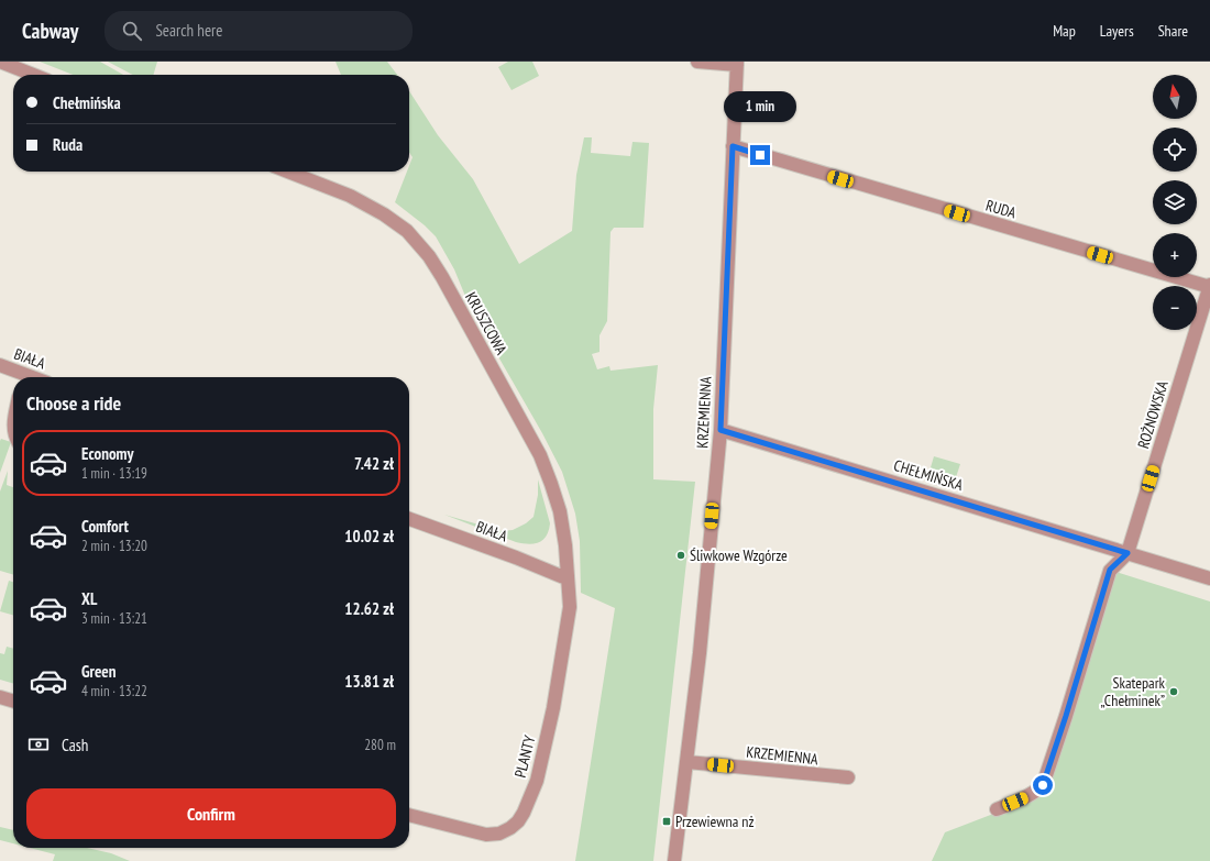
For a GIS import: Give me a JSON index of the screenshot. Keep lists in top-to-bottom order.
{
  "streets": {
    "street": [
      "RUDA",
      "KRUSZCOWA",
      "BIAŁA",
      "KRZEMIENNA",
      "ROŻNOWSKA",
      "CHEŁMIŃSKA",
      "PLANTY"
    ]
  },
  "crossings": [
    ["RUDA", "KRZEMIENNA"],
    ["RUDA", "ROŻNOWSKA"],
    ["KRUSZCOWA", "BIAŁA"],
    ["KRUSZCOWA", "PLANTY"],
    ["BIAŁA", "PLANTY"],
    ["KRZEMIENNA", "CHEŁMIŃSKA"],
    ["ROŻNOWSKA", "CHEŁMIŃSKA"]
  ],
  "places": {
    "other": ["Śliwkowe Wzgórze", "Skatepark „Chełminek”"],
    "transit": ["Przewiewna nż"]
  },
  "north": "top",
  "page": {
    "header": "Cabway",
    "search": "Search here",
    "nav": ["Map", "Layers", "Share"],
    "map_buttons": ["+", "−"],
    "banner": ["Chełmińska", "Ruda"],
    "bubble": "1 min",
    "heading": "Choose a ride",
    "list": [
      {
        "name": "Economy",
        "note": "1 min · 13:19",
        "value": "7.42 zł"
      },
      {
        "name": "Comfort",
        "note": "2 min · 13:20",
        "value": "10.02 zł"
      },
      {
        "name": "XL",
        "note": "3 min · 13:21",
        "value": "12.62 zł"
      },
      {
        "name": "Green",
        "note": "4 min · 13:22",
        "value": "13.81 zł"
      }
    ],
    "pay": ["Cash", "280 m"],
    "buttons": "Confirm"
  }
}
